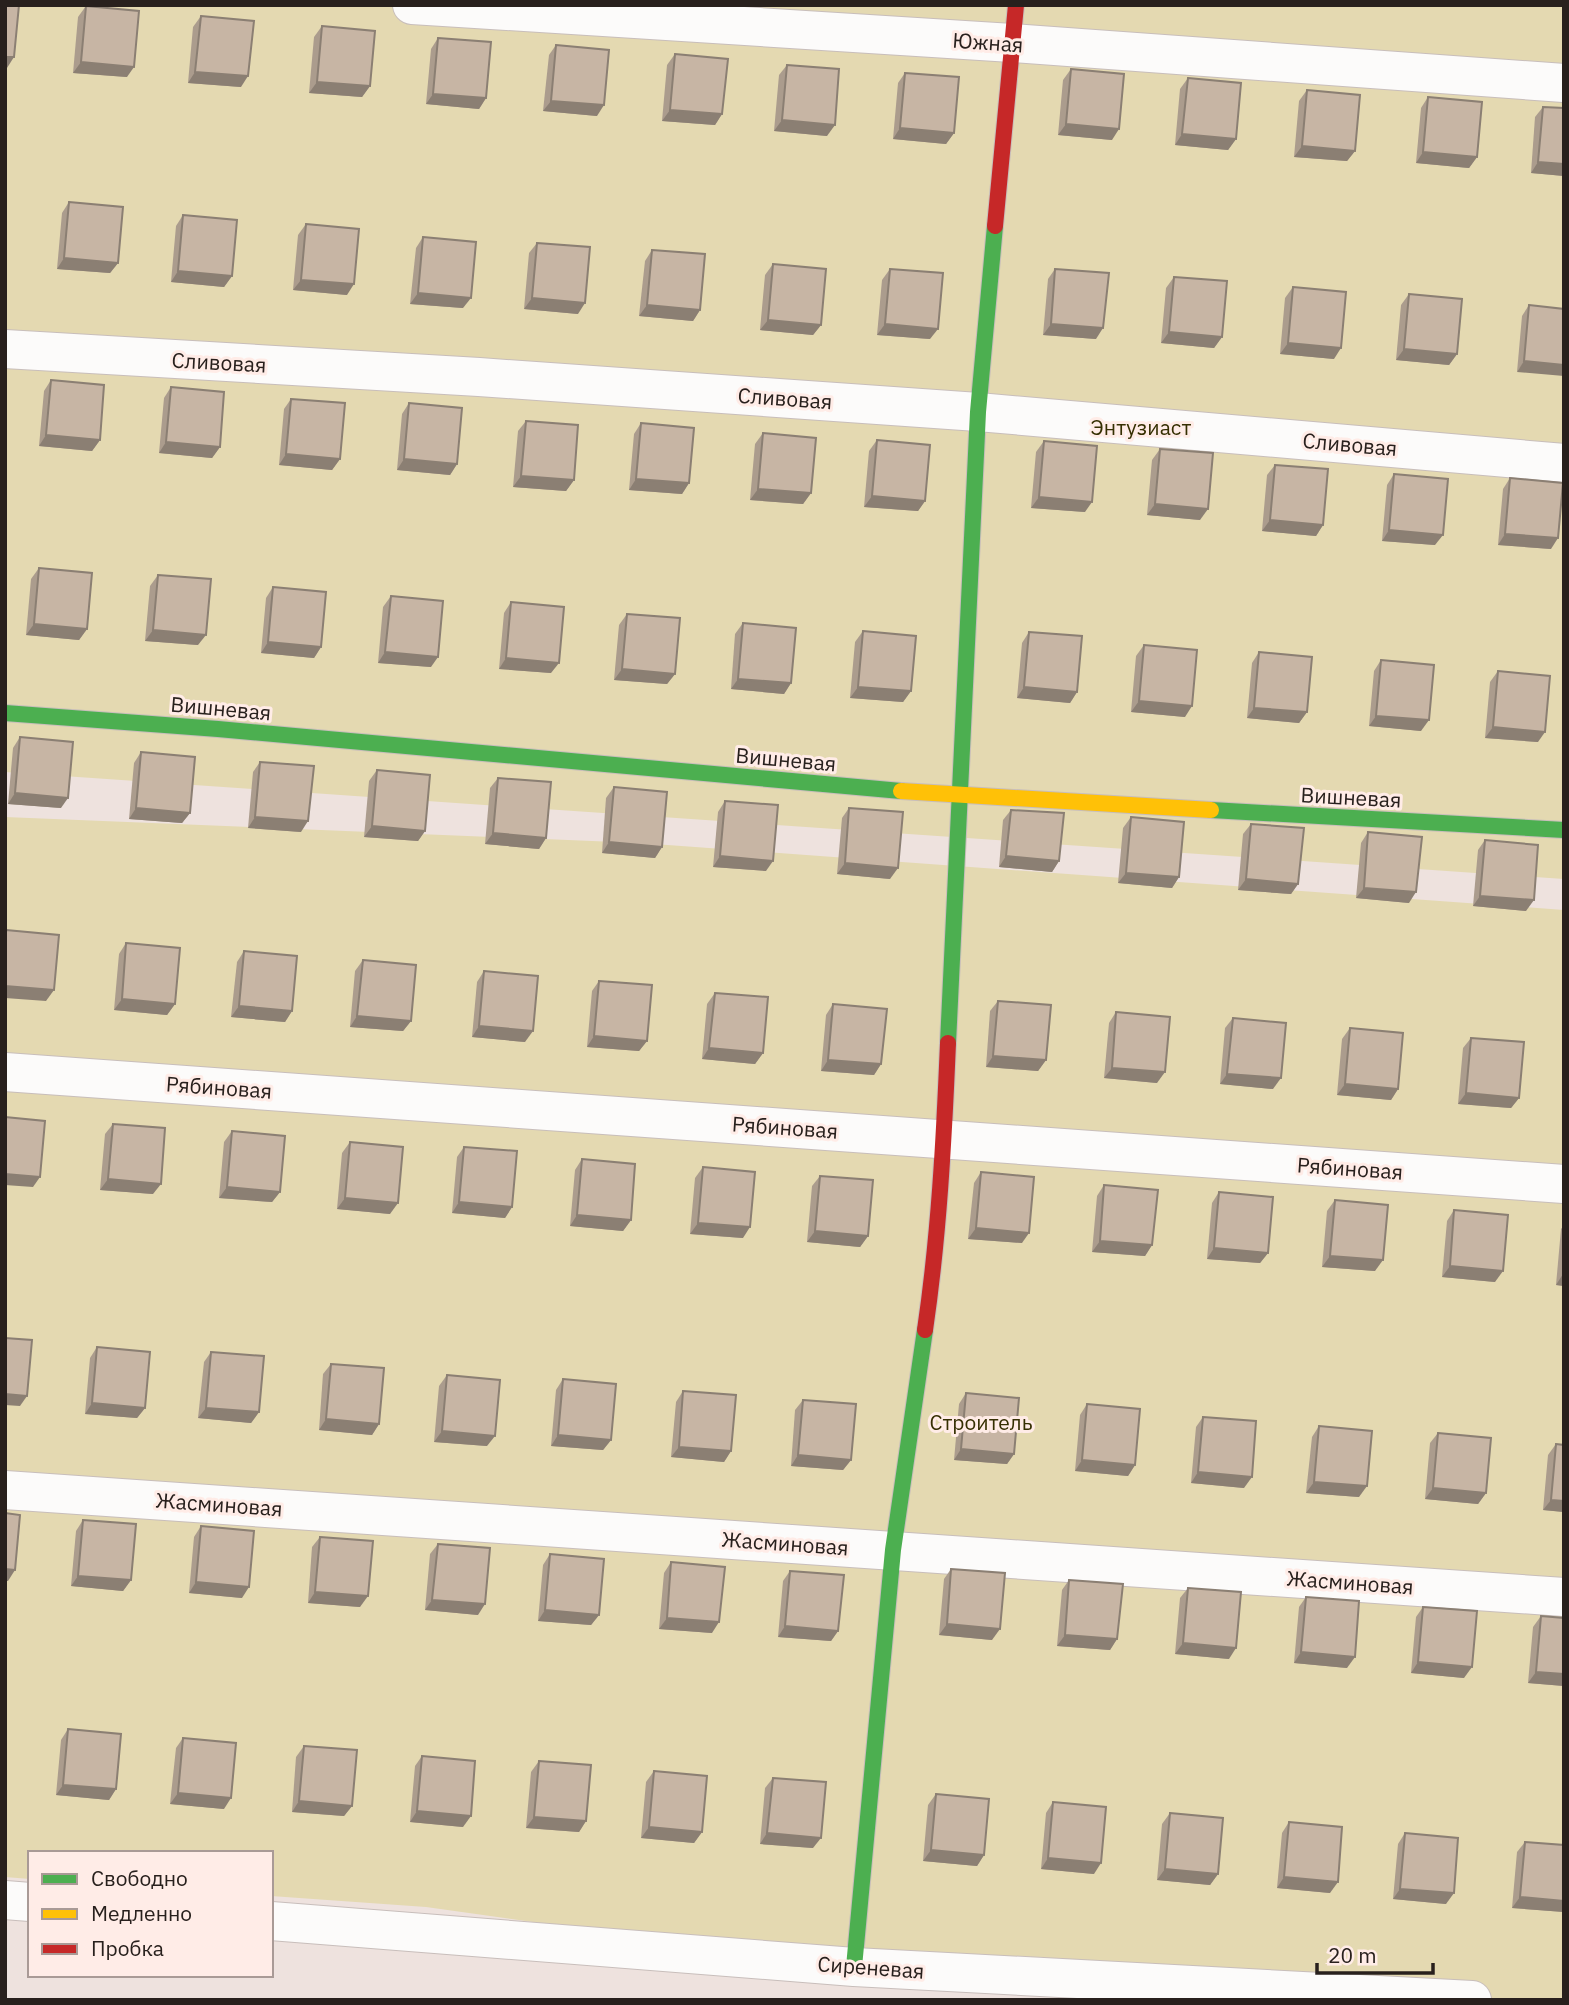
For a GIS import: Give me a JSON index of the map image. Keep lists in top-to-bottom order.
{
  "streets": {
    "street": [
      "Южная",
      "Сливовая",
      "Вишневая",
      "Рябиновая",
      "Жасминовая",
      "Сиреневая"
    ]
  },
  "parks": ["Энтузиаст", "Строитель"],
  "legend": ["Свободно", "Медленно", "Пробка"],
  "scale_bar": "20 m"
}
